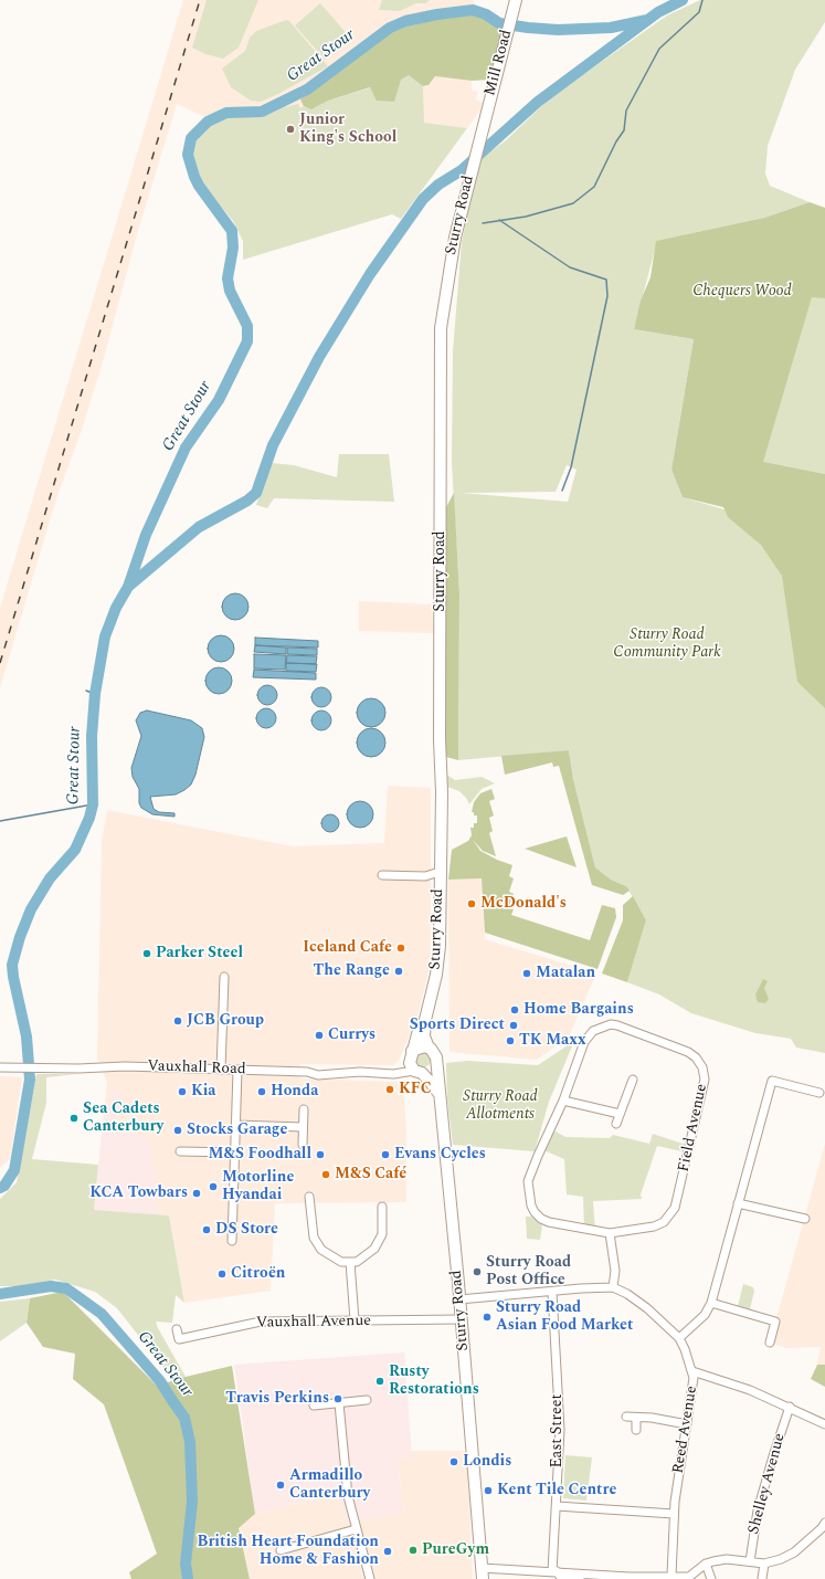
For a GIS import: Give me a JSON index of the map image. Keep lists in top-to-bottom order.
{
  "streets": {
    "highway": ["Mill Road", "Sturry Road"],
    "street": [
      "Vauxhall Road",
      "Field Avenue",
      "Vauxhall Avenue",
      "Reed Avenue",
      "East Street",
      "Shelley Avenue"
    ]
  },
  "crossings": [
    ["Mill Road", "Sturry Road"],
    ["Sturry Road", "Vauxhall Road"],
    ["Sturry Road", "Vauxhall Avenue"]
  ],
  "water": ["Great Stour"],
  "parks": ["Chequers Wood", "Sturry Road Community Park", "Sturry Road Allotments"],
  "places": [
    "Junior King's School",
    "McDonald's",
    "Iceland Cafe",
    "Parker Steel",
    "The Range",
    "Matalan",
    "Home Bargains",
    "JCB Group",
    "Sports Direct",
    "Currys",
    "TK Maxx",
    "KFC",
    "Kia",
    "Honda",
    "Sea Cadets Canterbury",
    "Stocks Garage",
    "M&S Foodhall",
    "Evans Cycles",
    "M&S Café",
    "Motorline Hyandai",
    "KCA Towbars",
    "DS Store",
    "Sturry Road Post Office",
    "Citroën",
    "Sturry Road Asian Food Market",
    "Rusty Restorations",
    "Travis Perkins",
    "Londis",
    "Armadillo Canterbury",
    "Kent Tile Centre",
    "PureGym",
    "British Heart Foundation Home & Fashion"
  ]
}
